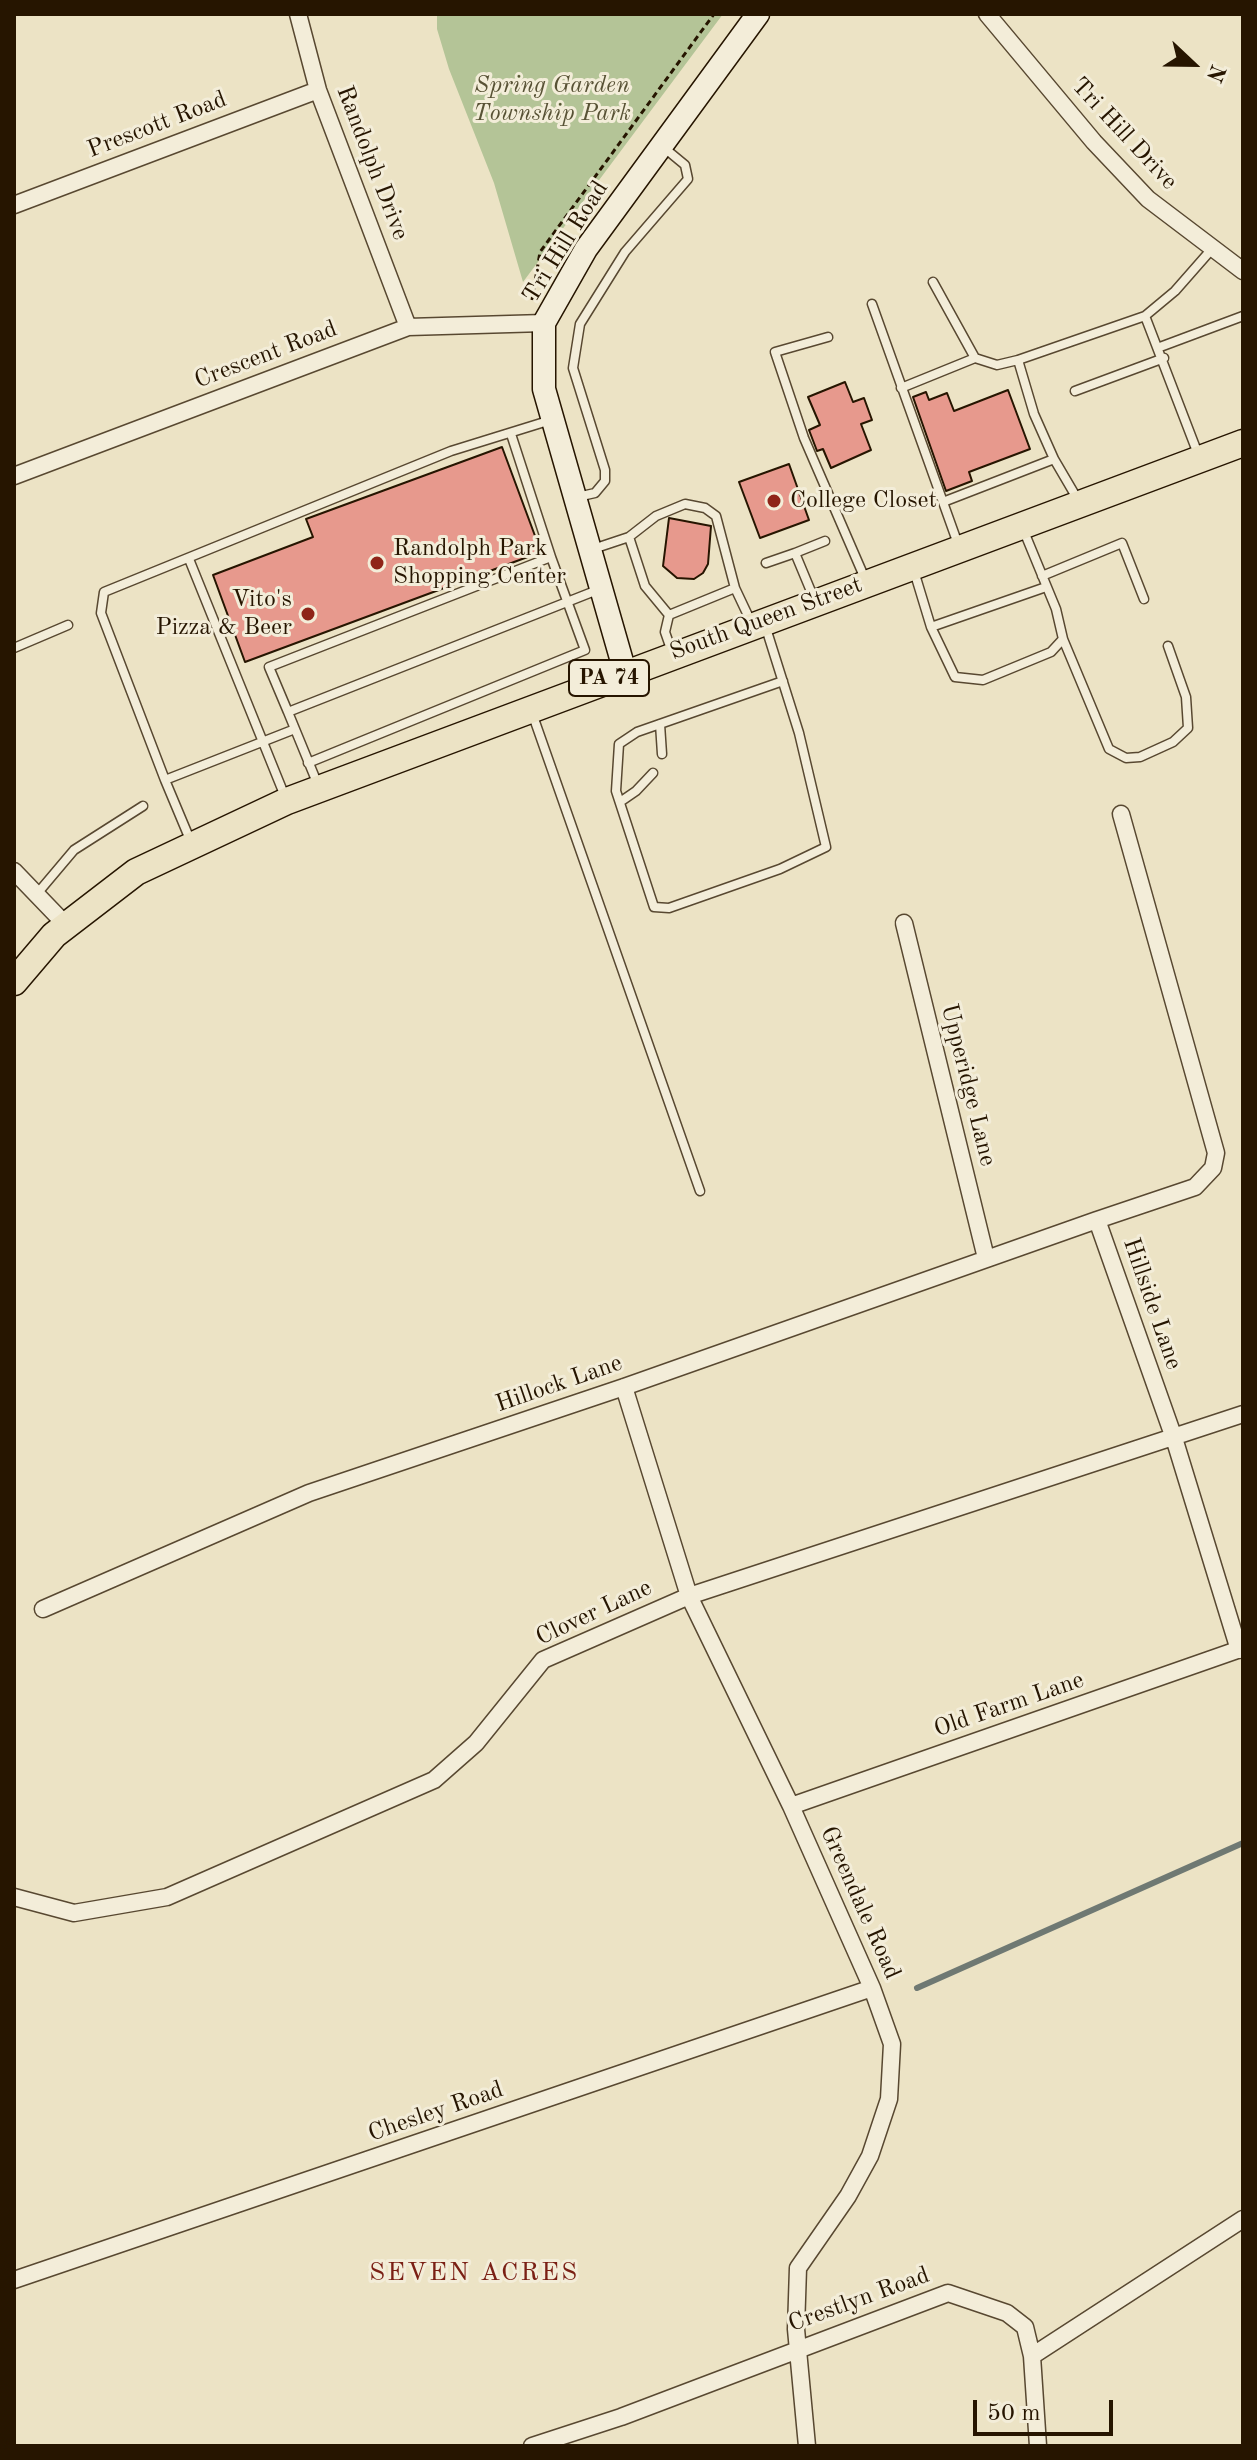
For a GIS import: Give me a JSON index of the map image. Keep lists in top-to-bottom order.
{
  "streets": {
    "main road": ["South Queen Street", "PA 74"],
    "street": [
      "Prescott Road",
      "Tri Hill Drive",
      "Randolph Drive",
      "Tri Hill Road",
      "Crescent Road",
      "Upperidge Lane",
      "Hillside Lane",
      "Hillock Lane",
      "Clover Lane",
      "Old Farm Lane",
      "Greendale Road",
      "Chesley Road",
      "Crestlyn Road"
    ]
  },
  "crossings": [
    ["Prescott Road", "Randolph Drive"],
    ["Randolph Drive", "Crescent Road"],
    ["Tri Hill Road", "Crescent Road"],
    ["Tri Hill Road", "South Queen Street"],
    ["Upperidge Lane", "Hillock Lane"],
    ["Hillside Lane", "Hillock Lane"],
    ["Hillside Lane", "Clover Lane"],
    ["Hillside Lane", "Old Farm Lane"],
    ["Hillock Lane", "Greendale Road"],
    ["Clover Lane", "Greendale Road"],
    ["Old Farm Lane", "Greendale Road"],
    ["Greendale Road", "Chesley Road"],
    ["Greendale Road", "Crestlyn Road"]
  ],
  "districts": ["SEVEN ACRES"],
  "parks": ["Spring Garden Township Park"],
  "places": ["College Closet", "Randolph Park Shopping Center", "Vito's Pizza & Beer"],
  "scale_bar": "50 m",
  "north": "right"
}
